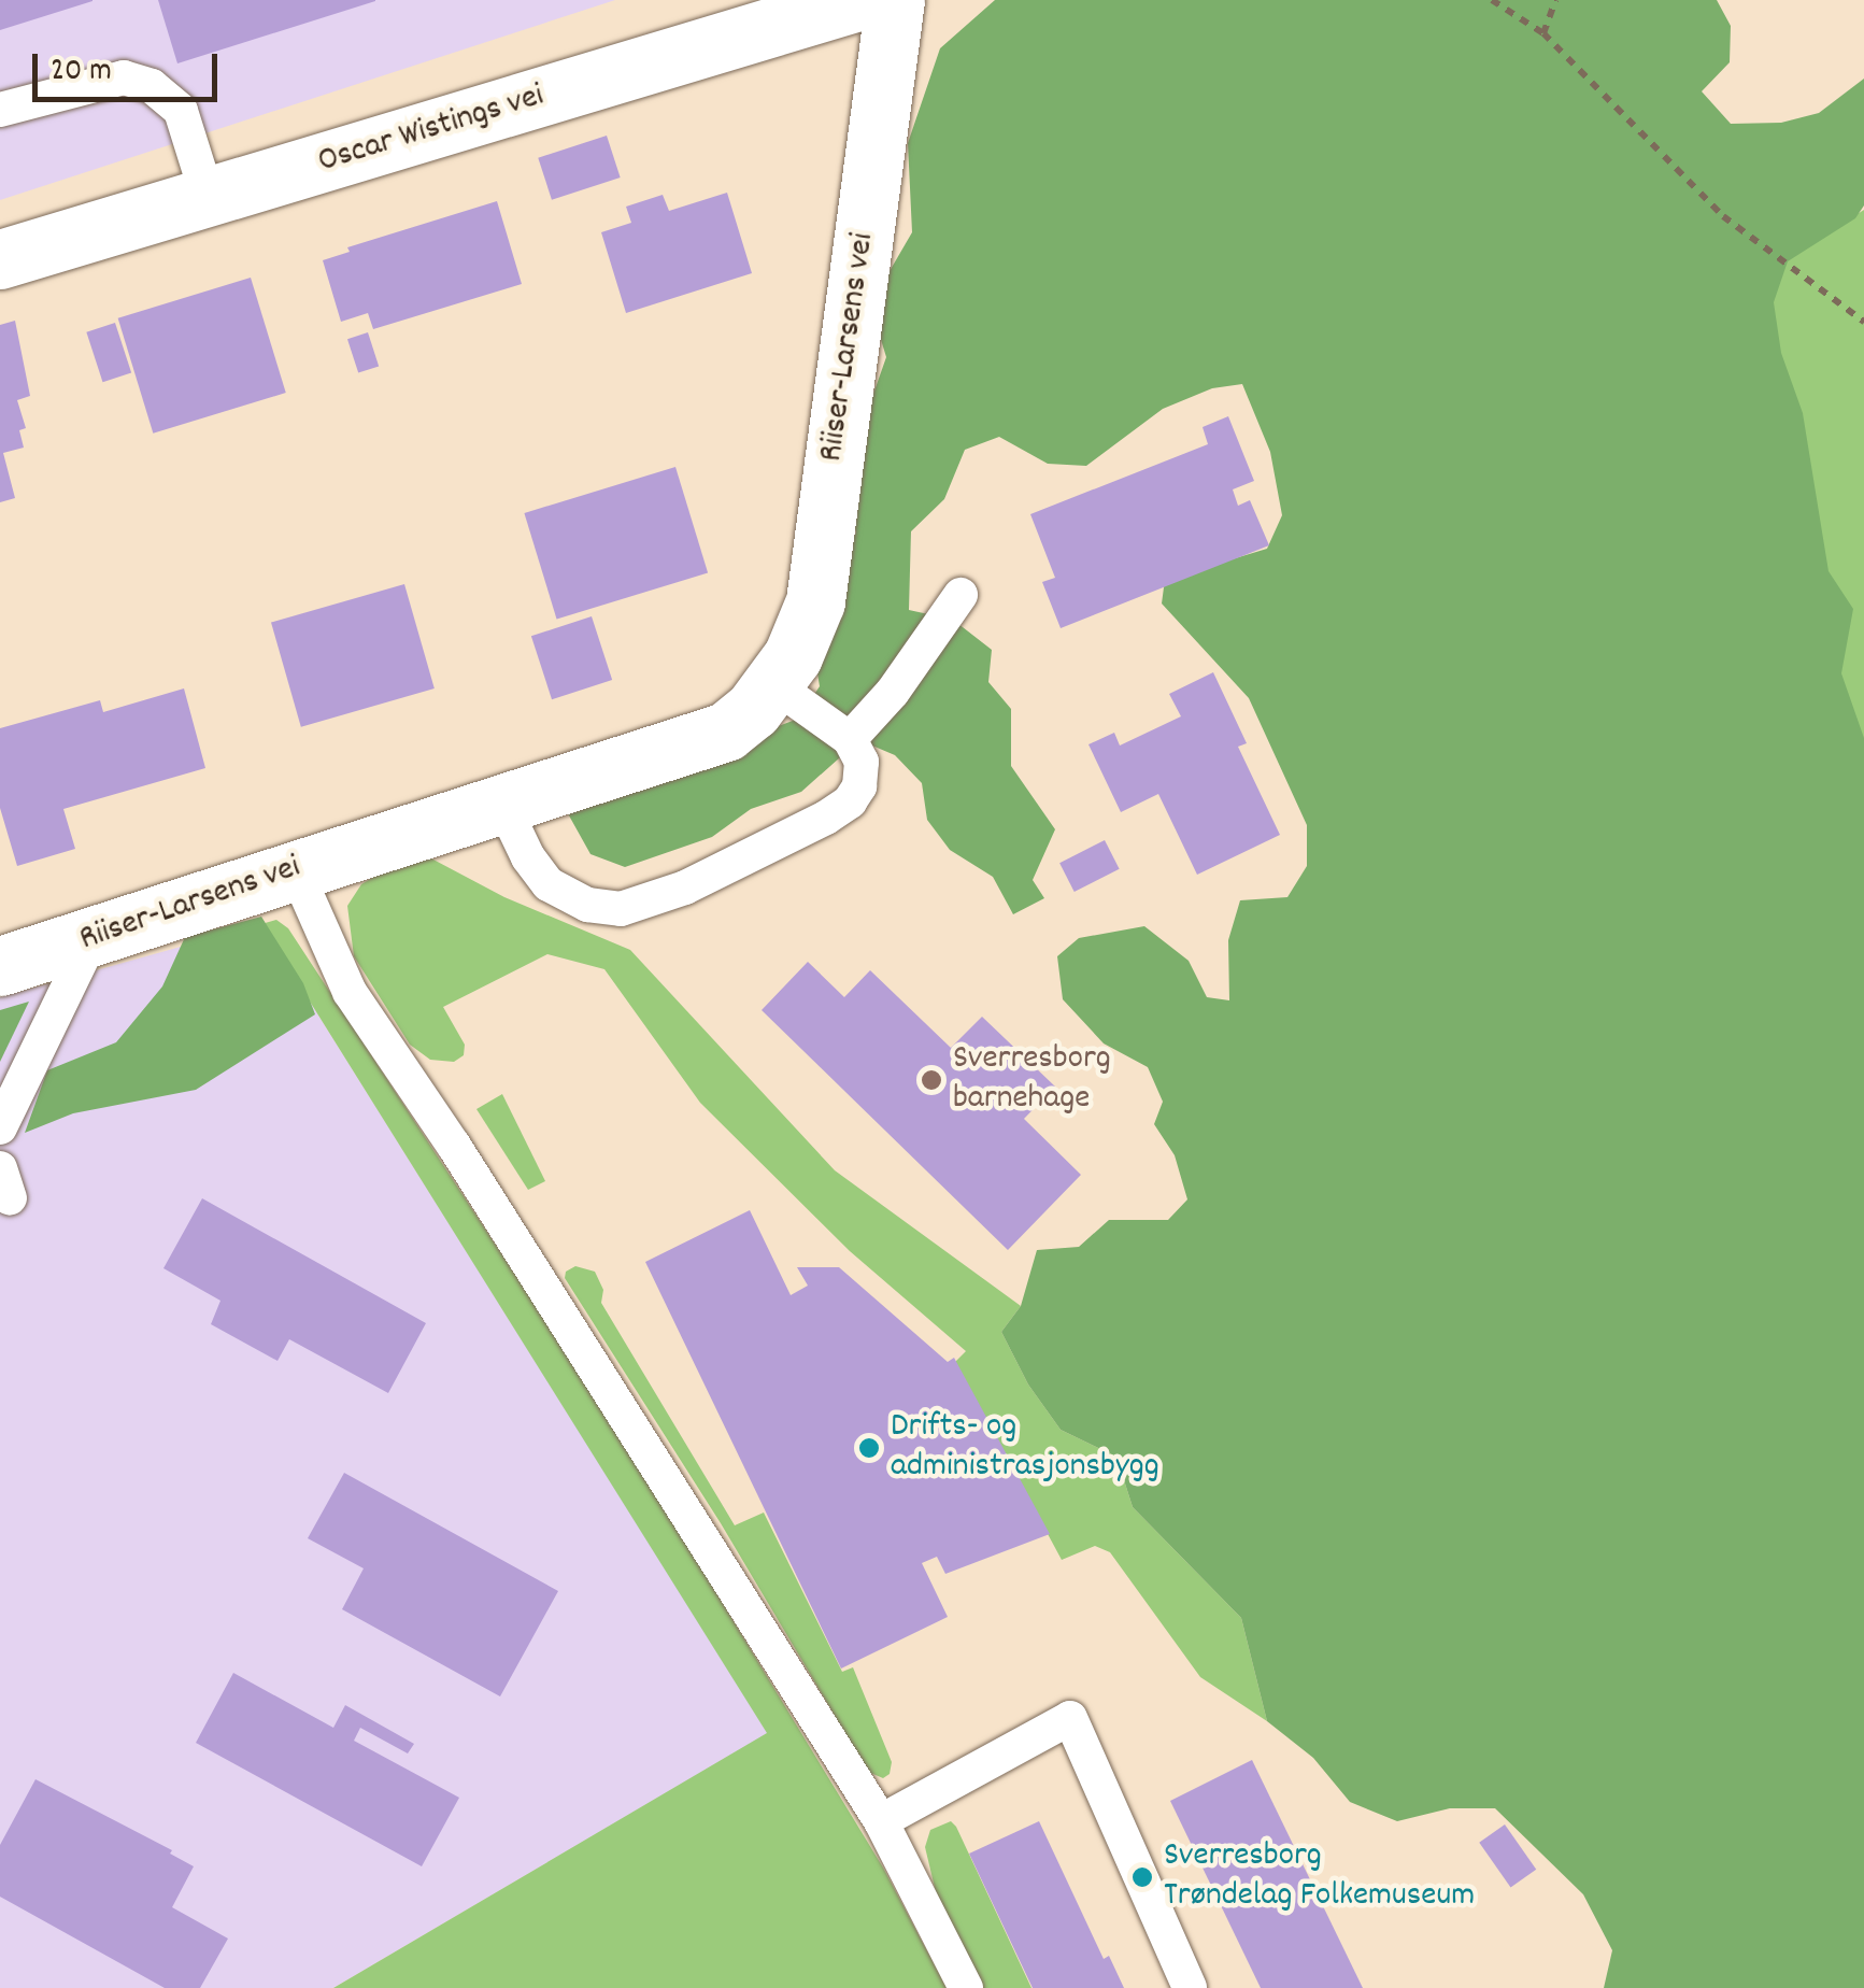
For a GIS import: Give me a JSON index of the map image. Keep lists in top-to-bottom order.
{
  "streets": {
    "street": ["Oscar Wistings vei", "Riiser-Larsens vei"]
  },
  "places": ["Sverresborg barnehage", "Drifts- og administrasjonsbygg", "Sverresborg Trøndelag Folkemuseum"],
  "scale_bar": "20 m"
}
